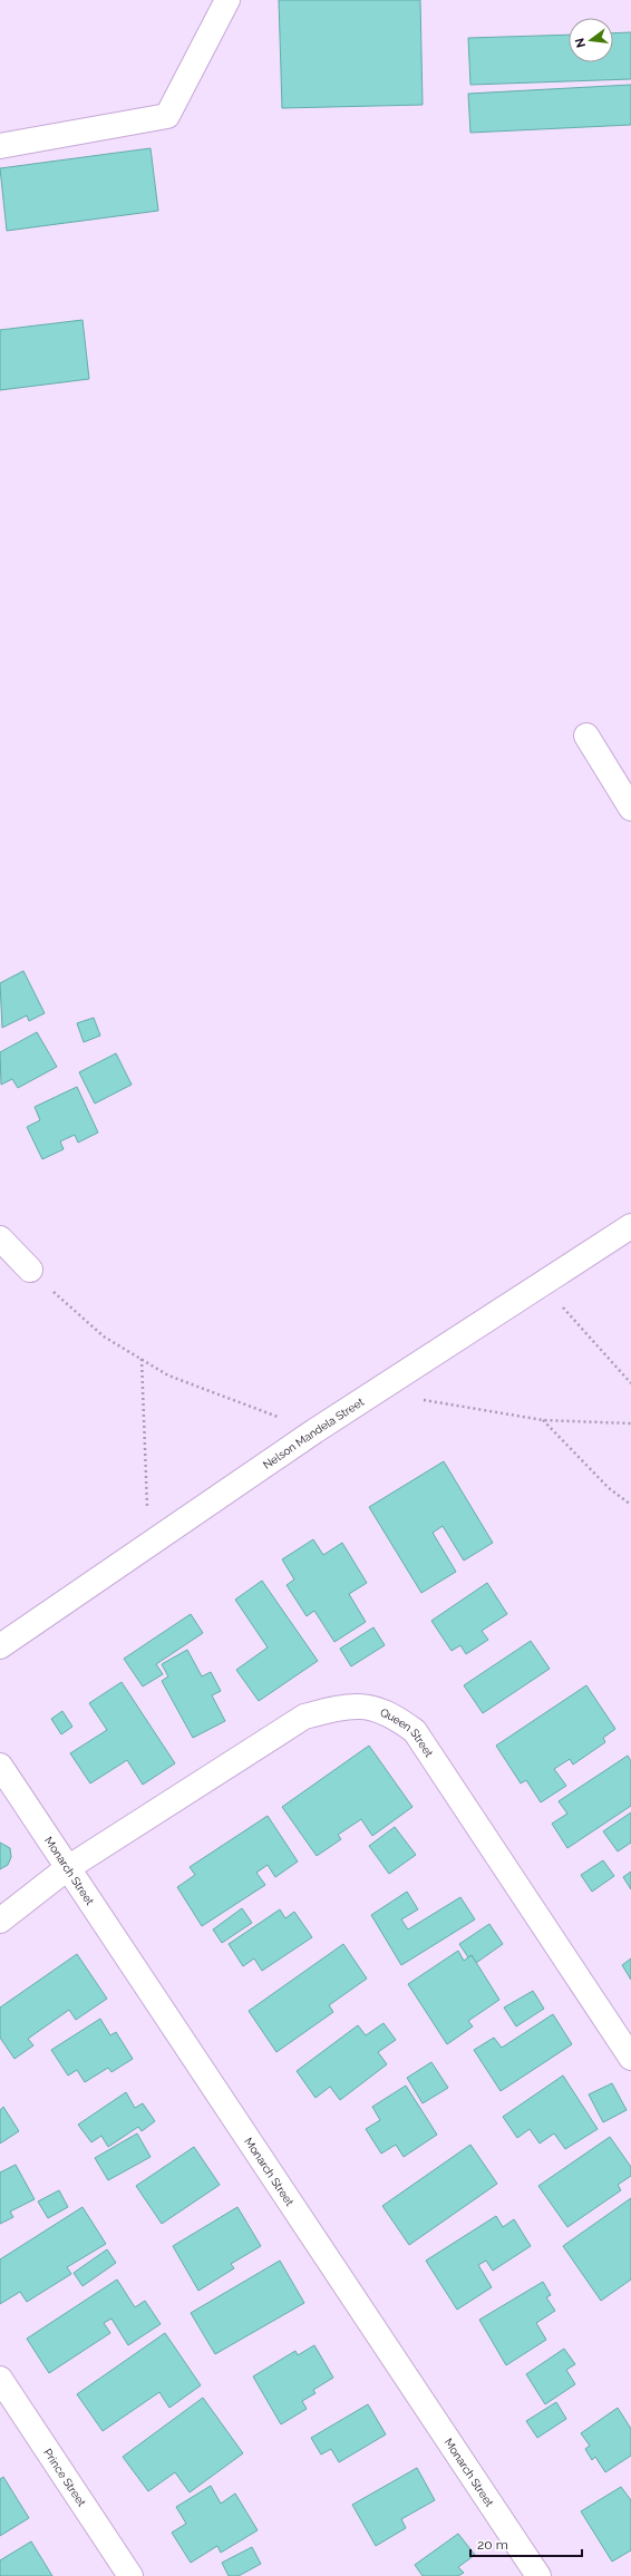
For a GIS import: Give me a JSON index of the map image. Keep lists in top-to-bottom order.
{
  "streets": {
    "street": [
      "Nelson Mandela Street",
      "Queen Street",
      "Monarch Street",
      "Prince Street"
    ]
  },
  "crossings": [
    ["Queen Street", "Monarch Street"]
  ],
  "scale_bar": "20 m",
  "north": "left"
}
